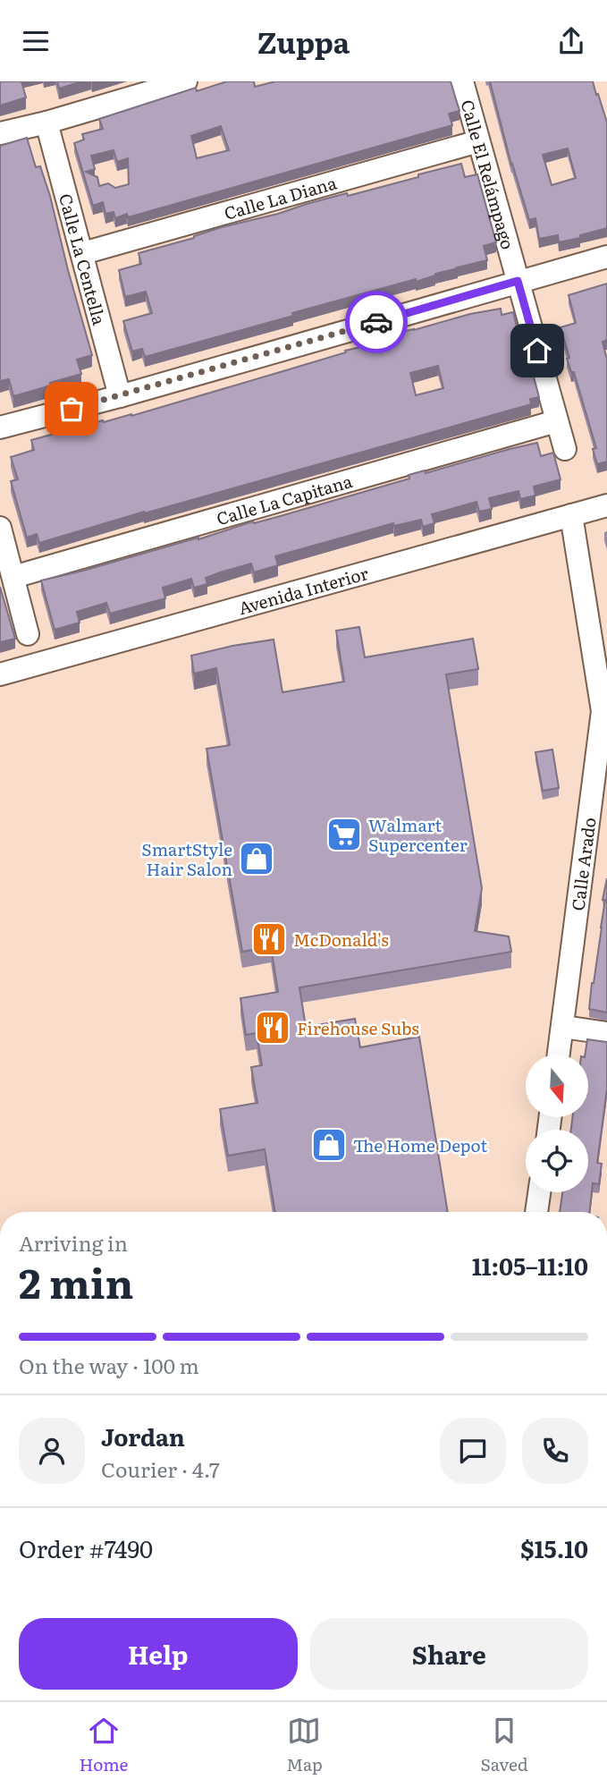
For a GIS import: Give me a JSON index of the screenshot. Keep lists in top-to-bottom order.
{
  "streets": {
    "street": [
      "Calle El Relámpago",
      "Calle La Diana",
      "Calle La Centella",
      "Calle La Capitana",
      "Avenida Interior",
      "Calle Arado"
    ]
  },
  "crossings": [
    ["Calle El Relámpago", "Calle La Diana"],
    ["Calle El Relámpago", "Calle La Capitana"],
    ["Calle La Diana", "Calle La Centella"],
    ["Avenida Interior", "Calle Arado"]
  ],
  "places": {
    "supermarket": ["Walmart Supercenter"],
    "shop": ["SmartStyle Hair Salon", "The Home Depot"],
    "restaurant": ["McDonald's", "Firehouse Subs"]
  },
  "north": "bottom",
  "page": {
    "header": "Zuppa",
    "heading": ["2 min", "Arriving in", "11:05–11:10"],
    "panel": [
      "Jordan",
      "Courier · 4.7",
      "Order #7490",
      "$15.10"
    ],
    "bar": "On the way · 100 m",
    "buttons": ["Help", "Share"],
    "tabs": ["Home", "Map", "Saved"]
  }
}
